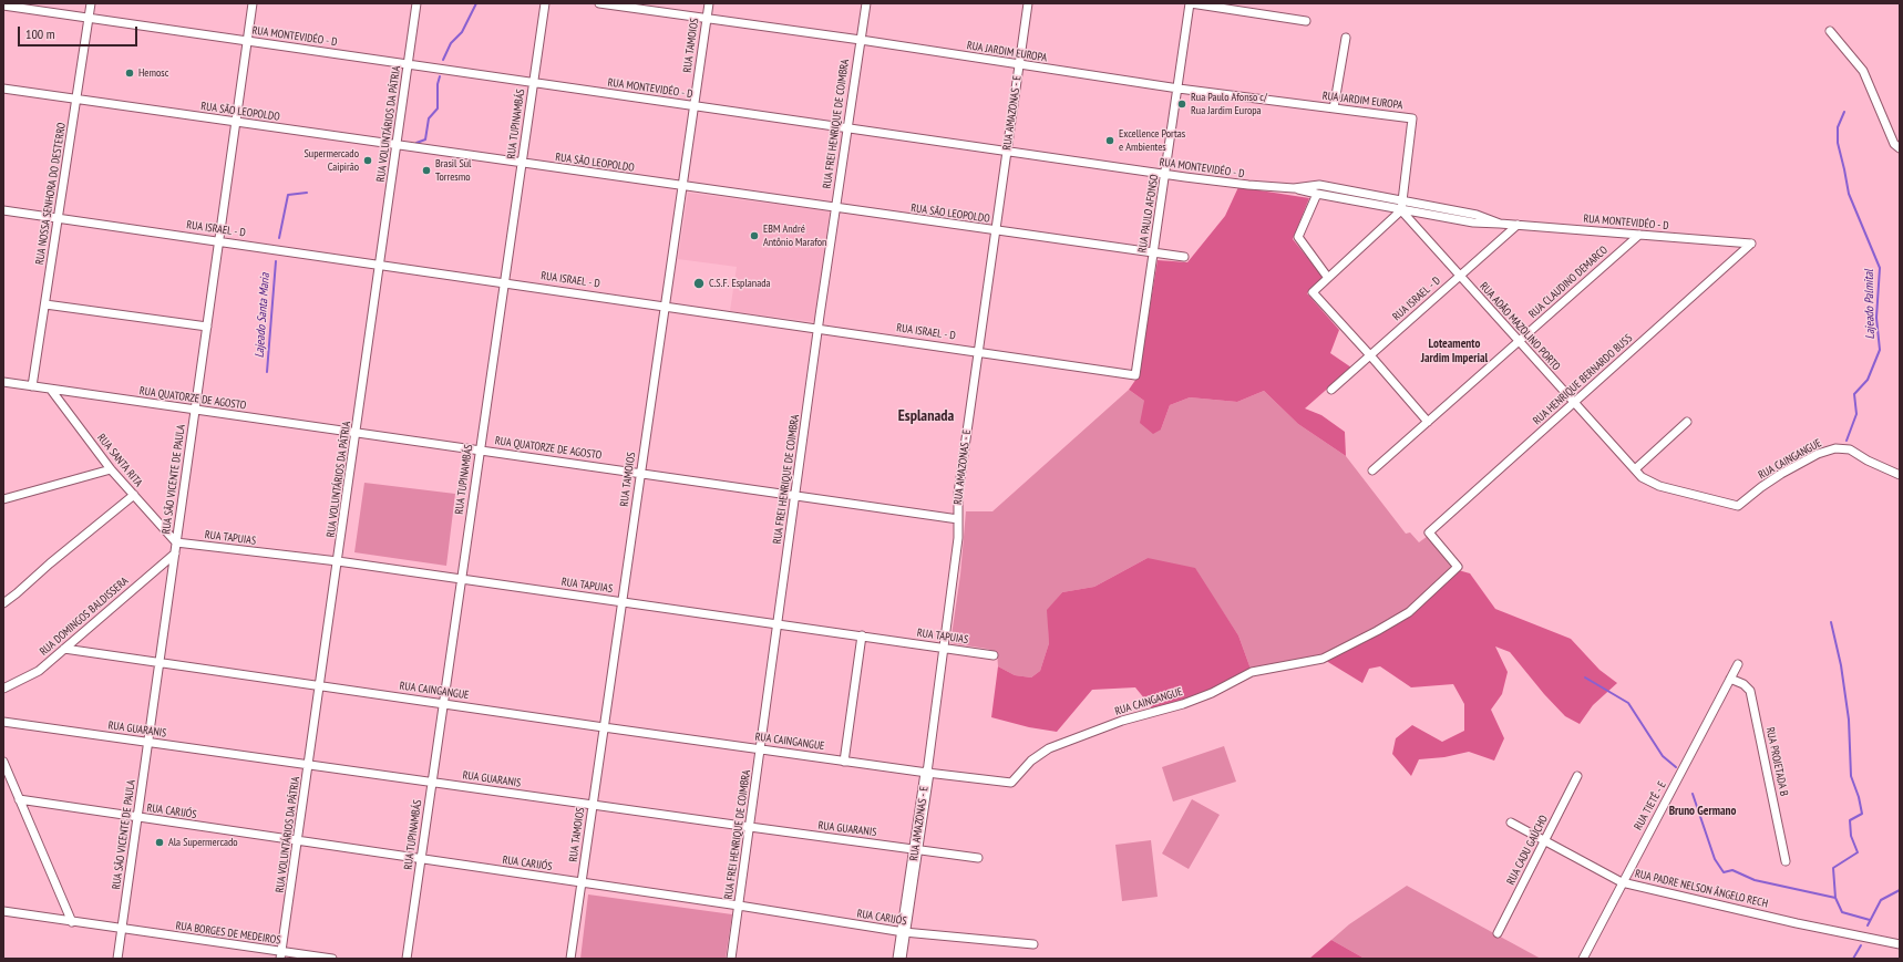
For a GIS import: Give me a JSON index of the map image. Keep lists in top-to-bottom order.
{
  "streets": {
    "street": [
      "RUA MONTEVIDÉO - D",
      "RUA TAMOIOS",
      "RUA JARDIM EUROPA",
      "RUA SÃO LEOPOLDO",
      "RUA AMAZONAS - E",
      "RUA VOLUNTÁRIOS DA PÁTRIA",
      "RUA TUPINAMBÁS",
      "RUA FREI HENRIQUE DE COIMBRA",
      "RUA NOSSA SENHORA DO DESTERRO",
      "RUA PAULO AFONSO",
      "RUA ISRAEL - D",
      "RUA CLAUDINO DEMARCO",
      "RUA ADÃO MAZOLINO PORTO",
      "RUA HENRIQUE BERNARDO BUSS",
      "RUA QUATORZE DE AGOSTO",
      "RUA CAINGANGUE",
      "RUA SANTA RITA",
      "RUA SÃO VICENTE DE PAULA",
      "RUA TAPUIAS",
      "RUA DOMINGOS BALDISSERA",
      "RUA GUARANIS",
      "RUA PROJETADA B",
      "RUA TIETÊ - E",
      "RUA CARIJÓS",
      "RUA CADU GAÚCHO",
      "RUA PADRE NELSON ÂNGELO RECH",
      "RUA BORGES DE MEDEIROS"
    ]
  },
  "crossings": [
    ["RUA MONTEVIDÉO - D", "RUA TAMOIOS"],
    ["RUA MONTEVIDÉO - D", "RUA JARDIM EUROPA"],
    ["RUA MONTEVIDÉO - D", "RUA AMAZONAS - E"],
    ["RUA MONTEVIDÉO - D", "RUA VOLUNTÁRIOS DA PÁTRIA"],
    ["RUA MONTEVIDÉO - D", "RUA TUPINAMBÁS"],
    ["RUA MONTEVIDÉO - D", "RUA FREI HENRIQUE DE COIMBRA"],
    ["RUA MONTEVIDÉO - D", "RUA NOSSA SENHORA DO DESTERRO"],
    ["RUA MONTEVIDÉO - D", "RUA PAULO AFONSO"],
    ["RUA MONTEVIDÉO - D", "RUA ISRAEL - D"],
    ["RUA MONTEVIDÉO - D", "RUA CLAUDINO DEMARCO"],
    ["RUA MONTEVIDÉO - D", "RUA ADÃO MAZOLINO PORTO"],
    ["RUA MONTEVIDÉO - D", "RUA HENRIQUE BERNARDO BUSS"],
    ["RUA MONTEVIDÉO - D", "RUA SÃO VICENTE DE PAULA"],
    ["RUA TAMOIOS", "RUA JARDIM EUROPA"],
    ["RUA TAMOIOS", "RUA SÃO LEOPOLDO"],
    ["RUA TAMOIOS", "RUA ISRAEL - D"],
    ["RUA TAMOIOS", "RUA QUATORZE DE AGOSTO"],
    ["RUA TAMOIOS", "RUA CAINGANGUE"],
    ["RUA TAMOIOS", "RUA TAPUIAS"],
    ["RUA TAMOIOS", "RUA GUARANIS"],
    ["RUA TAMOIOS", "RUA CARIJÓS"],
    ["RUA JARDIM EUROPA", "RUA AMAZONAS - E"],
    ["RUA JARDIM EUROPA", "RUA FREI HENRIQUE DE COIMBRA"],
    ["RUA JARDIM EUROPA", "RUA PAULO AFONSO"],
    ["RUA SÃO LEOPOLDO", "RUA AMAZONAS - E"],
    ["RUA SÃO LEOPOLDO", "RUA VOLUNTÁRIOS DA PÁTRIA"],
    ["RUA SÃO LEOPOLDO", "RUA TUPINAMBÁS"],
    ["RUA SÃO LEOPOLDO", "RUA FREI HENRIQUE DE COIMBRA"],
    ["RUA SÃO LEOPOLDO", "RUA NOSSA SENHORA DO DESTERRO"],
    ["RUA SÃO LEOPOLDO", "RUA PAULO AFONSO"],
    ["RUA SÃO LEOPOLDO", "RUA SÃO VICENTE DE PAULA"],
    ["RUA AMAZONAS - E", "RUA ISRAEL - D"],
    ["RUA AMAZONAS - E", "RUA QUATORZE DE AGOSTO"],
    ["RUA AMAZONAS - E", "RUA CAINGANGUE"],
    ["RUA AMAZONAS - E", "RUA TAPUIAS"],
    ["RUA AMAZONAS - E", "RUA GUARANIS"],
    ["RUA AMAZONAS - E", "RUA CARIJÓS"],
    ["RUA VOLUNTÁRIOS DA PÁTRIA", "RUA ISRAEL - D"],
    ["RUA VOLUNTÁRIOS DA PÁTRIA", "RUA QUATORZE DE AGOSTO"],
    ["RUA VOLUNTÁRIOS DA PÁTRIA", "RUA CAINGANGUE"],
    ["RUA VOLUNTÁRIOS DA PÁTRIA", "RUA TAPUIAS"],
    ["RUA VOLUNTÁRIOS DA PÁTRIA", "RUA GUARANIS"],
    ["RUA VOLUNTÁRIOS DA PÁTRIA", "RUA CARIJÓS"],
    ["RUA VOLUNTÁRIOS DA PÁTRIA", "RUA BORGES DE MEDEIROS"],
    ["RUA TUPINAMBÁS", "RUA ISRAEL - D"],
    ["RUA TUPINAMBÁS", "RUA QUATORZE DE AGOSTO"],
    ["RUA TUPINAMBÁS", "RUA CAINGANGUE"],
    ["RUA TUPINAMBÁS", "RUA TAPUIAS"],
    ["RUA TUPINAMBÁS", "RUA GUARANIS"],
    ["RUA TUPINAMBÁS", "RUA CARIJÓS"],
    ["RUA FREI HENRIQUE DE COIMBRA", "RUA ISRAEL - D"],
    ["RUA FREI HENRIQUE DE COIMBRA", "RUA QUATORZE DE AGOSTO"],
    ["RUA FREI HENRIQUE DE COIMBRA", "RUA CAINGANGUE"],
    ["RUA FREI HENRIQUE DE COIMBRA", "RUA TAPUIAS"],
    ["RUA FREI HENRIQUE DE COIMBRA", "RUA GUARANIS"],
    ["RUA FREI HENRIQUE DE COIMBRA", "RUA CARIJÓS"],
    ["RUA NOSSA SENHORA DO DESTERRO", "RUA ISRAEL - D"],
    ["RUA NOSSA SENHORA DO DESTERRO", "RUA QUATORZE DE AGOSTO"],
    ["RUA PAULO AFONSO", "RUA ISRAEL - D"],
    ["RUA ISRAEL - D", "RUA ADÃO MAZOLINO PORTO"],
    ["RUA ISRAEL - D", "RUA SÃO VICENTE DE PAULA"],
    ["RUA CLAUDINO DEMARCO", "RUA ADÃO MAZOLINO PORTO"],
    ["RUA ADÃO MAZOLINO PORTO", "RUA HENRIQUE BERNARDO BUSS"],
    ["RUA ADÃO MAZOLINO PORTO", "RUA CAINGANGUE"],
    ["RUA HENRIQUE BERNARDO BUSS", "RUA CAINGANGUE"],
    ["RUA QUATORZE DE AGOSTO", "RUA SANTA RITA"],
    ["RUA QUATORZE DE AGOSTO", "RUA SÃO VICENTE DE PAULA"],
    ["RUA CAINGANGUE", "RUA SÃO VICENTE DE PAULA"],
    ["RUA CAINGANGUE", "RUA DOMINGOS BALDISSERA"],
    ["RUA SANTA RITA", "RUA SÃO VICENTE DE PAULA"],
    ["RUA SANTA RITA", "RUA TAPUIAS"],
    ["RUA SÃO VICENTE DE PAULA", "RUA TAPUIAS"],
    ["RUA SÃO VICENTE DE PAULA", "RUA DOMINGOS BALDISSERA"],
    ["RUA SÃO VICENTE DE PAULA", "RUA GUARANIS"],
    ["RUA SÃO VICENTE DE PAULA", "RUA CARIJÓS"],
    ["RUA SÃO VICENTE DE PAULA", "RUA BORGES DE MEDEIROS"],
    ["RUA PROJETADA B", "RUA TIETÊ - E"],
    ["RUA TIETÊ - E", "RUA PADRE NELSON ÂNGELO RECH"],
    ["RUA CADU GAÚCHO", "RUA PADRE NELSON ÂNGELO RECH"]
  ],
  "districts": ["Loteamento Jardim Imperial", "Esplanada", "Bruno Germano"],
  "water": ["Lajeado Palmital", "Lajeado Santa Maria"],
  "places": [
    "Hemosc",
    "Rua Paulo Afonso c/ Rua Jardim Europa",
    "Excellence Portas e Ambientes",
    "Supermercado Caipirão",
    "Brasil Sul Torresmo",
    "EBM André Antônio Marafon",
    "C.S.F. Esplanada",
    "Ala Supermercado"
  ],
  "scale_bar": "100 m"
}
